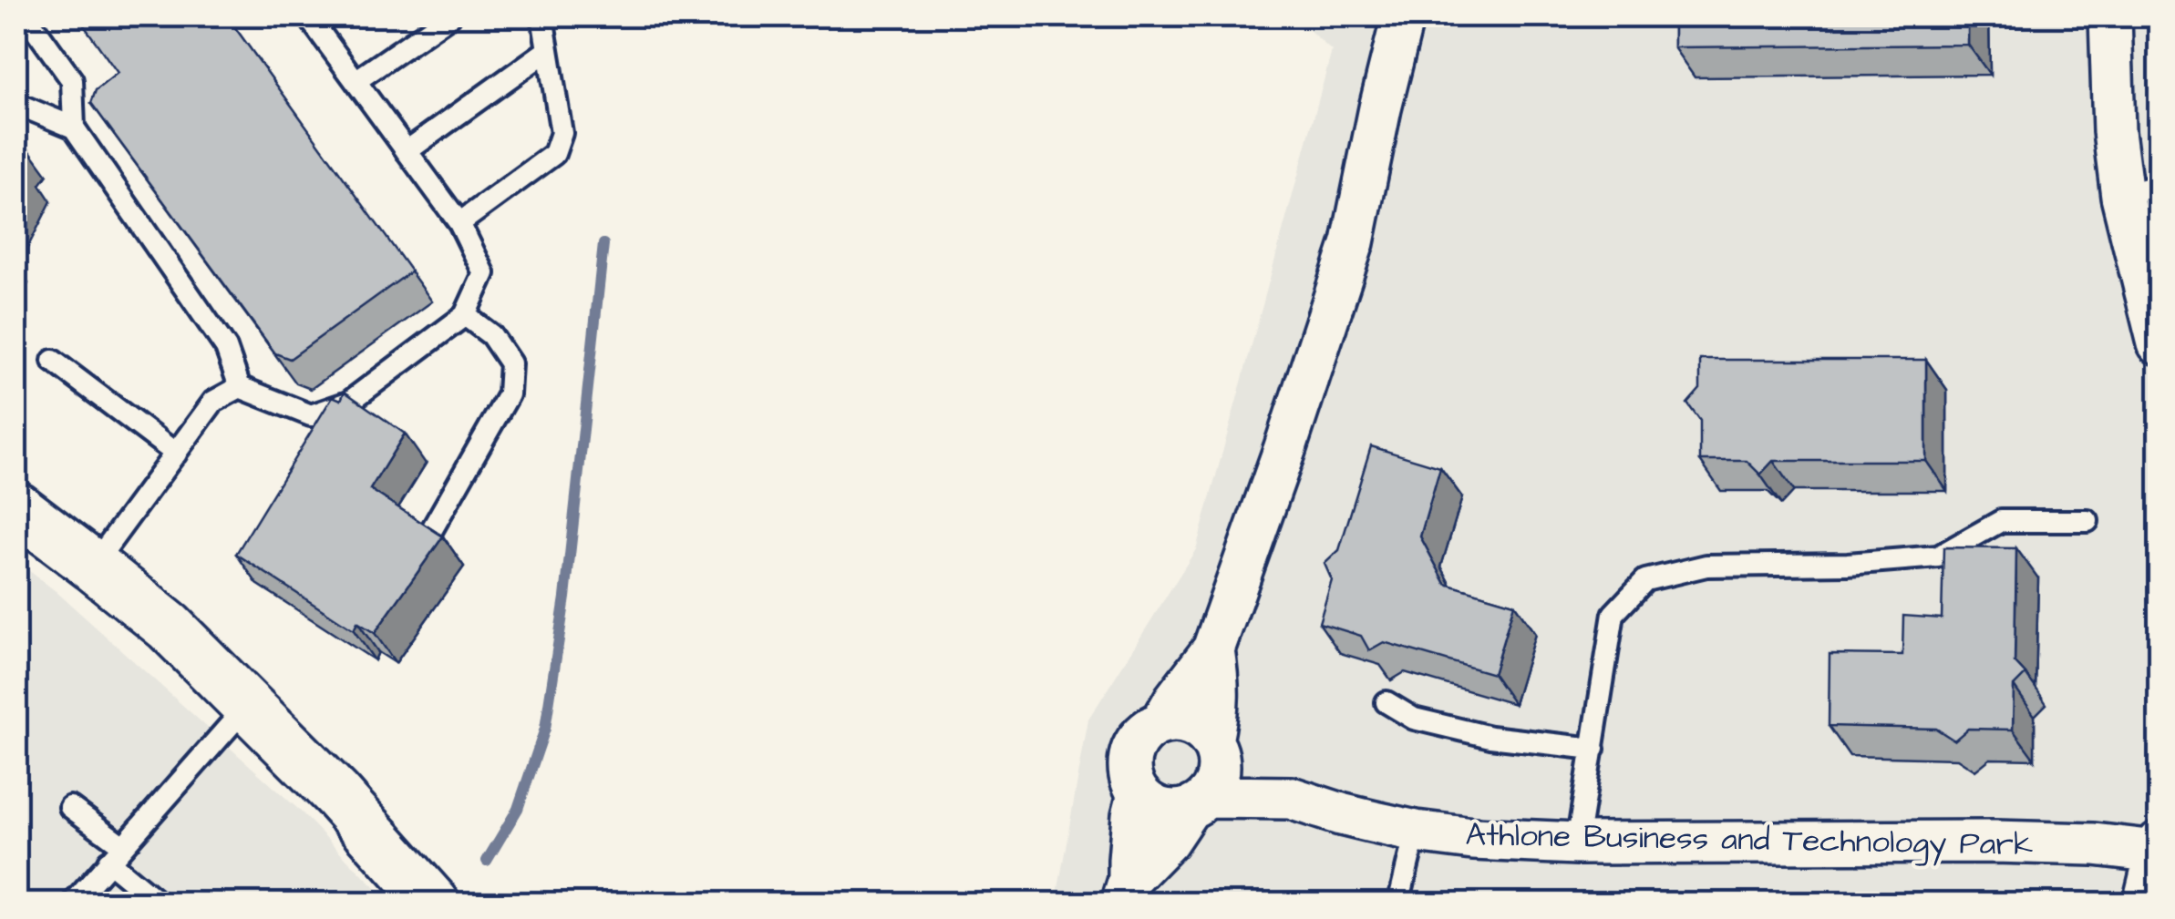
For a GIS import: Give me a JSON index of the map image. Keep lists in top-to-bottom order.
{
  "streets": {
    "street": ["Athlone Business and Technology Park"]
  }
}
